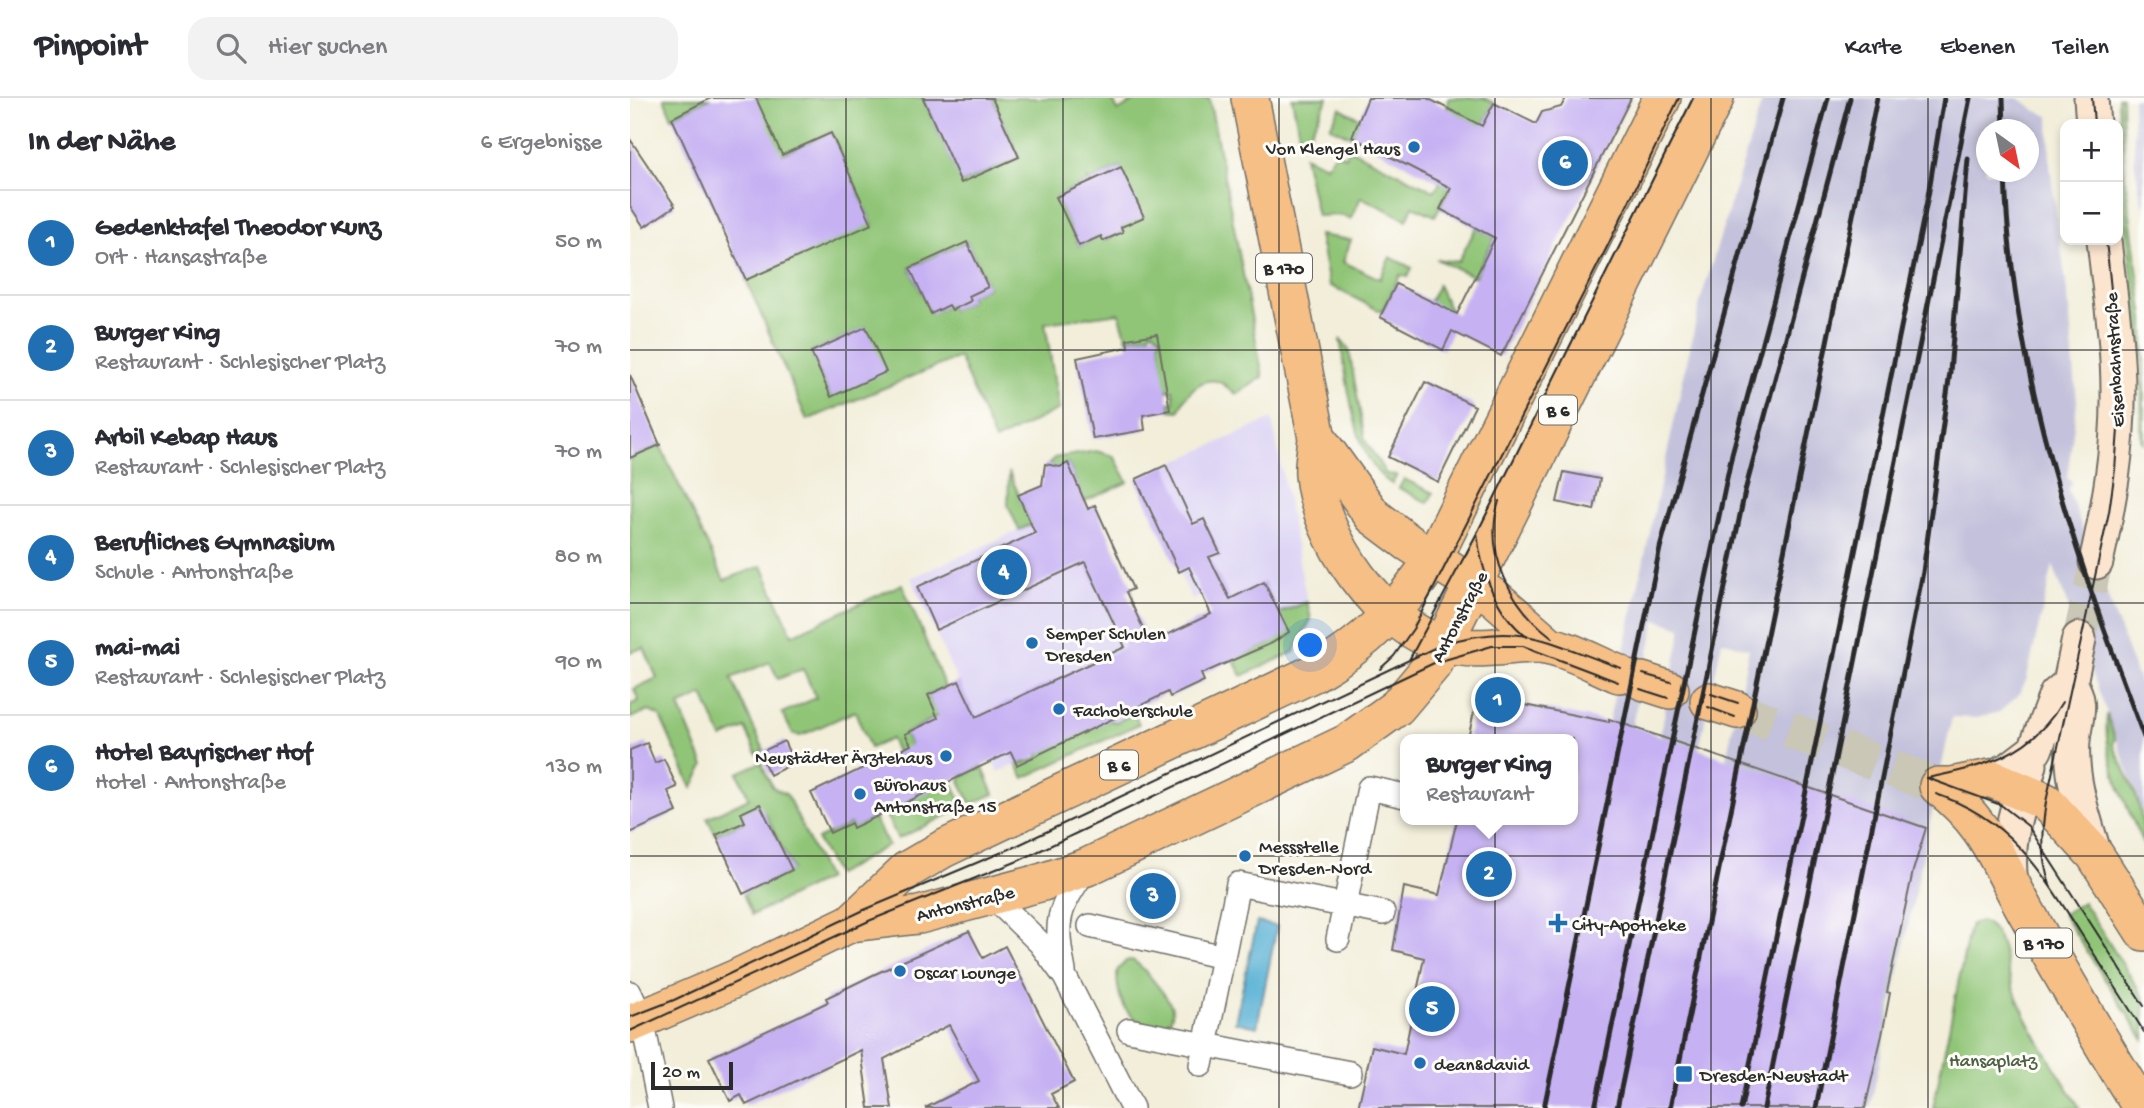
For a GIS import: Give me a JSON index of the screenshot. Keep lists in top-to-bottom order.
{
  "streets": {
    "main road": ["B 170", "B 6", "Antonstraße"],
    "street": ["Eisenbahnstraße"]
  },
  "crossings": [
    ["B 170", "Antonstraße"]
  ],
  "parks": ["Hansaplatz"],
  "places": {
    "other": [
      "Von Klengel Haus",
      "Semper Schulen Dresden",
      "Fachoberschule",
      "Neustädter Ärztehaus",
      "Bürohaus Antonstraße 15",
      "Messstelle Dresden-Nord",
      "Oscar Lounge",
      "dean&david"
    ],
    "health": ["City-Apotheke"],
    "transit": ["Dresden-Neustadt"]
  },
  "scale_bar": "20 m",
  "north": "bottom right",
  "page": {
    "header": "Pinpoint",
    "search": "Hier suchen",
    "nav": ["Karte", "Ebenen", "Teilen"],
    "heading": ["In der Nähe", "6 Ergebnisse"],
    "map_buttons": ["+", "−"],
    "pins": [
      "6",
      "4",
      "1",
      "2",
      "3",
      "5"
    ],
    "list": [
      {
        "mark": "1",
        "name": "Gedenktafel Theodor Kunz",
        "note": "Ort · Hansastraße",
        "value": "50 m"
      },
      {
        "mark": "2",
        "name": "Burger King",
        "note": "Restaurant · Schlesischer Platz",
        "value": "70 m"
      },
      {
        "mark": "3",
        "name": "Arbil Kebap Haus",
        "note": "Restaurant · Schlesischer Platz",
        "value": "70 m"
      },
      {
        "mark": "4",
        "name": "Berufliches Gymnasium",
        "note": "Schule · Antonstraße",
        "value": "80 m"
      },
      {
        "mark": "5",
        "name": "mai-mai",
        "note": "Restaurant · Schlesischer Platz",
        "value": "90 m"
      },
      {
        "mark": "6",
        "name": "Hotel Bayrischer Hof",
        "note": "Hotel · Antonstraße",
        "value": "130 m"
      }
    ],
    "popup": ["Burger King", "Restaurant"],
    "scale": "20 m"
  }
}
